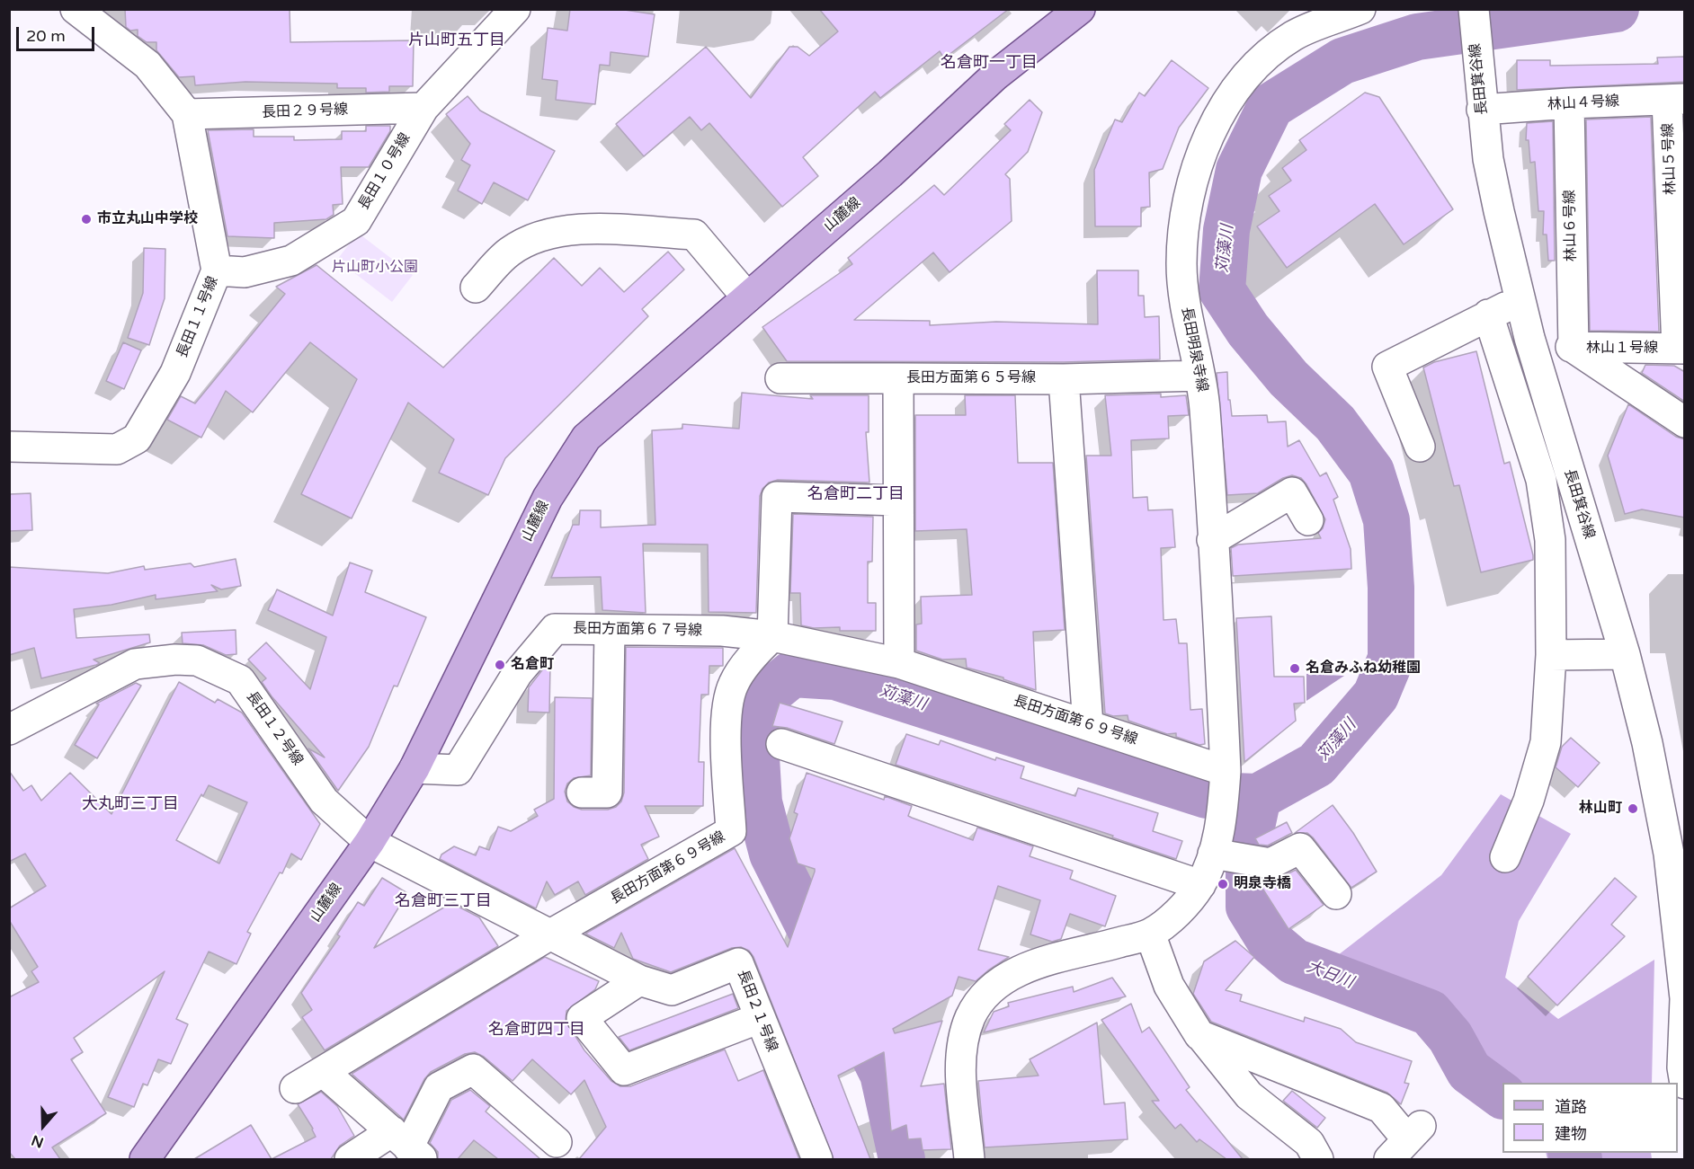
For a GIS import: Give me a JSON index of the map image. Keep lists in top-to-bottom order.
{
  "streets": {
    "main road": ["山麓線"],
    "street": [
      "長田箕谷線",
      "林山４号線",
      "長田２９号線",
      "林山５号線",
      "長田１０号線",
      "林山６号線",
      "長田１１号線",
      "林山１号線",
      "長田明泉寺線",
      "長田方面第６５号線",
      "長田方面第６７号線",
      "長田方面第６９号線",
      "長田１２号線",
      "長田２１号線"
    ]
  },
  "crossings": [
    ["長田箕谷線", "林山４号線"],
    ["長田箕谷線", "林山１号線"],
    ["林山４号線", "林山５号線"],
    ["林山４号線", "林山６号線"],
    ["長田２９号線", "長田１０号線"],
    ["長田２９号線", "長田１１号線"],
    ["林山５号線", "林山１号線"],
    ["長田１０号線", "長田１１号線"],
    ["山麓線", "長田方面第６７号線"],
    ["山麓線", "長田１２号線"],
    ["林山６号線", "林山１号線"],
    ["長田明泉寺線", "長田方面第６５号線"],
    ["長田明泉寺線", "長田方面第６９号線"],
    ["長田方面第６５号線", "長田方面第６９号線"],
    ["長田方面第６７号線", "長田方面第６９号線"],
    ["長田方面第６９号線", "長田１２号線"],
    ["長田方面第６９号線", "長田２１号線"],
    ["長田１２号線", "長田２１号線"]
  ],
  "districts": [
    "片山町五丁目",
    "名倉町一丁目",
    "名倉町二丁目",
    "大丸町三丁目",
    "名倉町三丁目",
    "名倉町四丁目"
  ],
  "water": ["苅藻川", "大日川"],
  "parks": ["片山町小公園"],
  "places": [
    "市立丸山中学校",
    "名倉町",
    "名倉みふね幼稚園",
    "林山町",
    "明泉寺橋"
  ],
  "legend": ["道路", "建物"],
  "scale_bar": "20 m",
  "north": "bottom"
}
